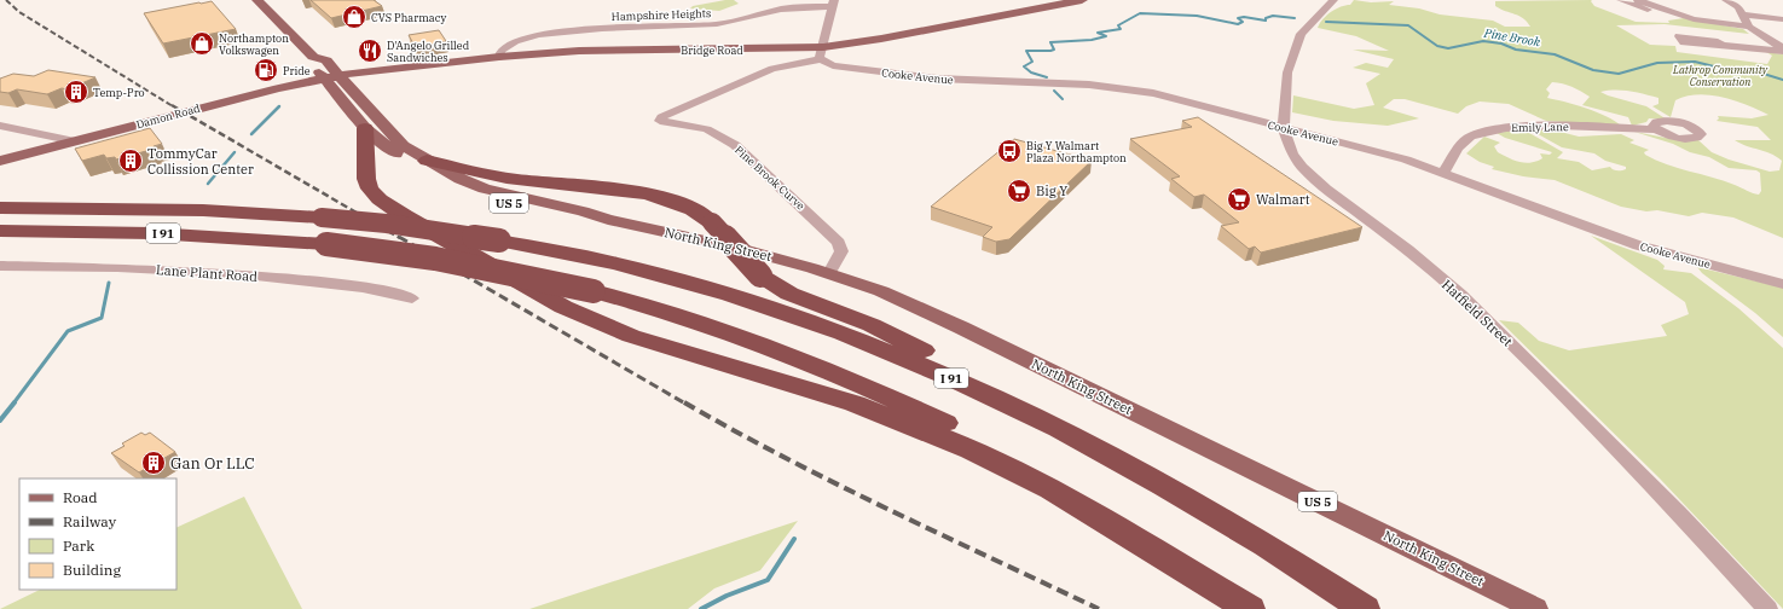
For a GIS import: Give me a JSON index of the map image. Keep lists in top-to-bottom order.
{
  "streets": {
    "highway": ["I 91"],
    "main road": [
      "Bridge Road",
      "Damon Road",
      "US 5",
      "North King Street"
    ],
    "street": [
      "Hampshire Heights",
      "Cooke Avenue",
      "Emily Lane",
      "Pine Brook Curve",
      "Lane Plant Road",
      "Hatfield Street"
    ]
  },
  "crossings": [
    ["Hampshire Heights", "Bridge Road"],
    ["Bridge Road", "Cooke Avenue"],
    ["Bridge Road", "Damon Road"],
    ["Bridge Road", "Pine Brook Curve"],
    ["Bridge Road", "US 5"],
    ["Bridge Road", "North King Street"],
    ["Cooke Avenue", "Emily Lane"],
    ["Cooke Avenue", "Pine Brook Curve"],
    ["Cooke Avenue", "Hatfield Street"],
    ["Damon Road", "US 5"],
    ["Damon Road", "North King Street"],
    ["Pine Brook Curve", "North King Street"],
    ["US 5", "North King Street"]
  ],
  "water": ["Pine Brook"],
  "parks": ["Lathrop Community Conservation"],
  "places": {
    "shop": ["CVS Pharmacy", "Northampton Volkswagen"],
    "restaurant": ["D'Angelo Grilled Sandwiches"],
    "fuel station": ["Pride"],
    "building": ["Temp-Pro", "TommyCar Collission Center", "Gan Or LLC"],
    "bus stop": ["Big Y Walmart Plaza Northampton"],
    "supermarket": ["Big Y", "Walmart"]
  },
  "legend": [
    "Road",
    "Railway",
    "Park",
    "Building"
  ]
}
